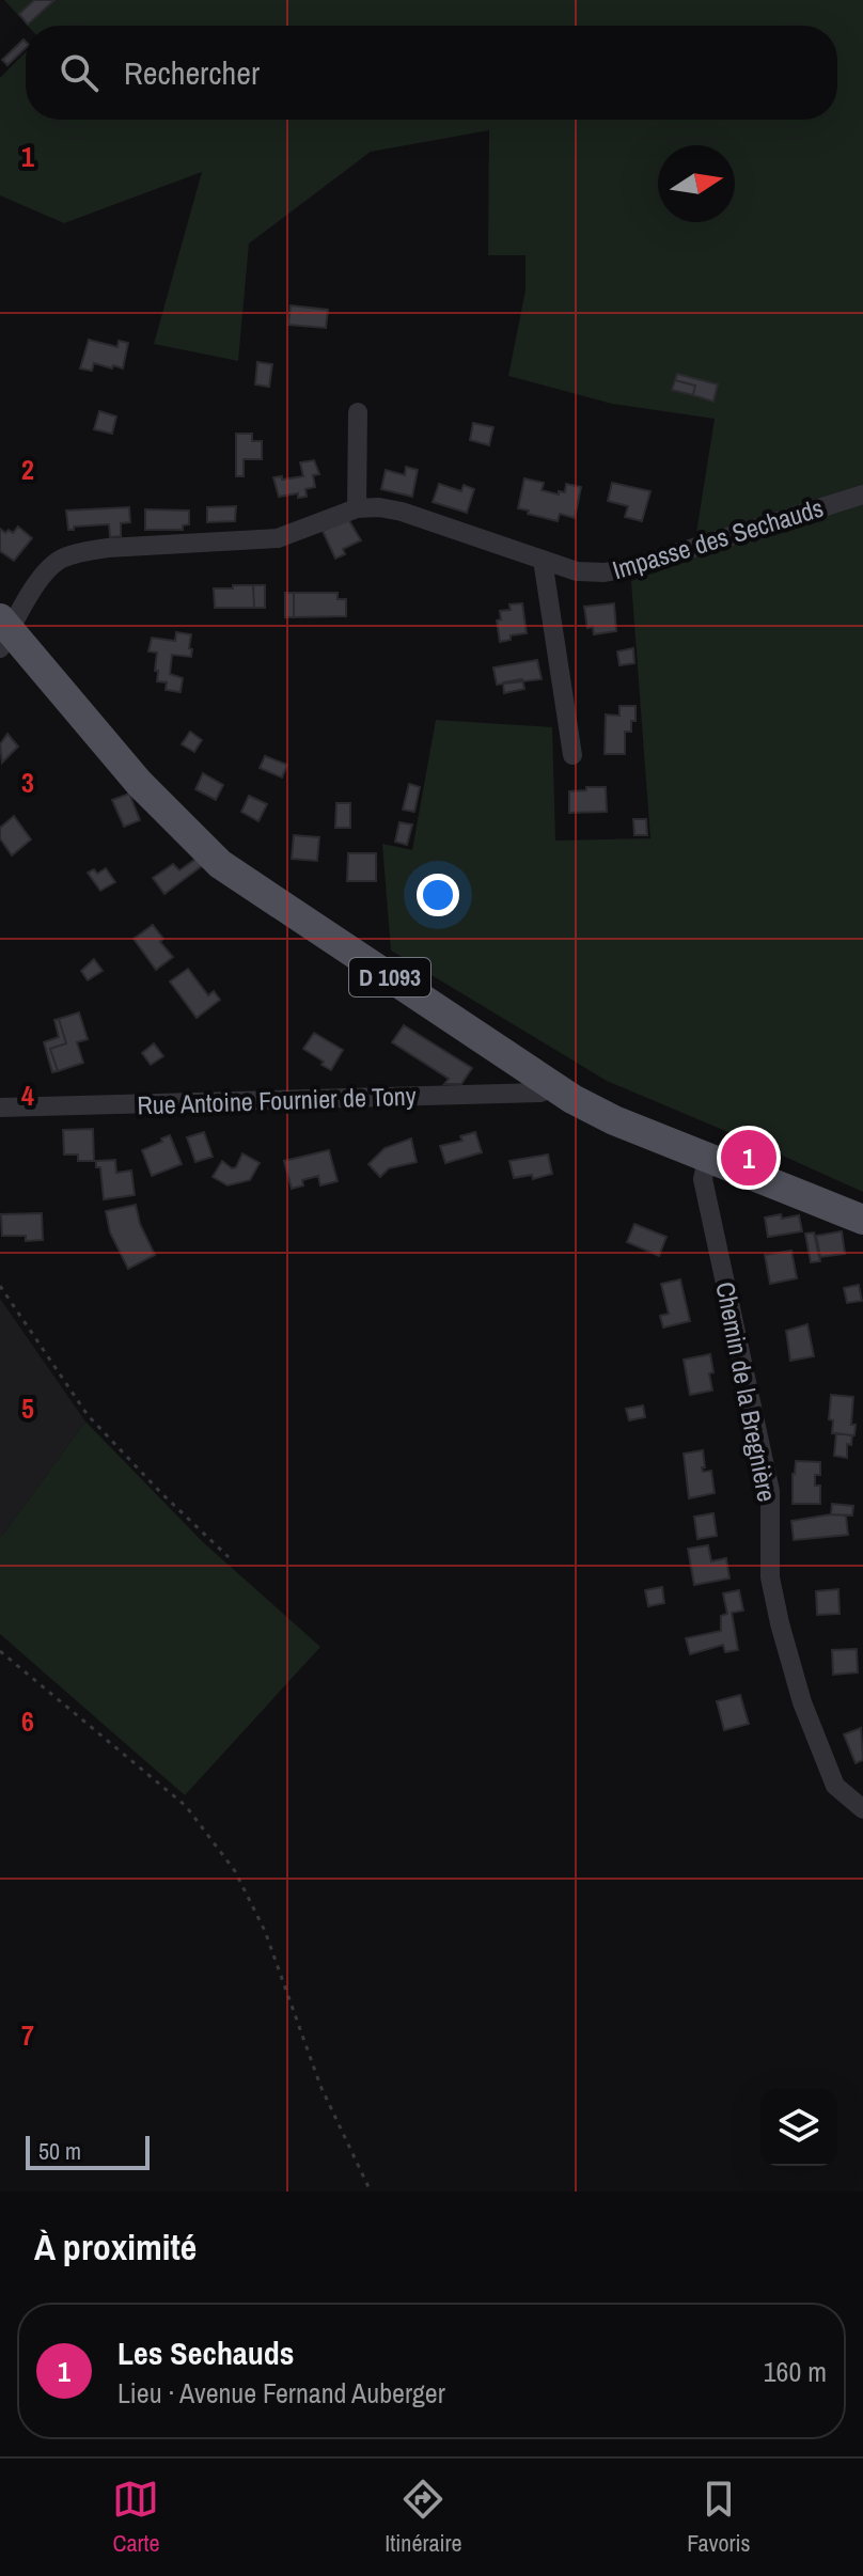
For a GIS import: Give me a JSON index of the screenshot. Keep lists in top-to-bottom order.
{
  "streets": {
    "main road": ["D 1093"],
    "street": ["Impasse des Sechauds", "Rue Antoine Fournier de Tony", "Chemin de la Bregnière"]
  },
  "crossings": [
    ["Impasse des Sechauds", "D 1093"],
    ["D 1093", "Rue Antoine Fournier de Tony"],
    ["D 1093", "Chemin de la Bregnière"]
  ],
  "scale_bar": "50 m",
  "north": "right",
  "page": {
    "search": "Rechercher",
    "pins": "1",
    "scale": "50 m",
    "heading": "À proximité",
    "list": [
      {
        "mark": "1",
        "name": "Les Sechauds",
        "note": "Lieu · Avenue Fernand Auberger",
        "value": "160 m"
      }
    ],
    "nav": ["Carte", "Itinéraire", "Favoris"]
  },
  "grid": {
    "rows": [
      "1",
      "2",
      "3",
      "4",
      "5",
      "6",
      "7"
    ]
  }
}
